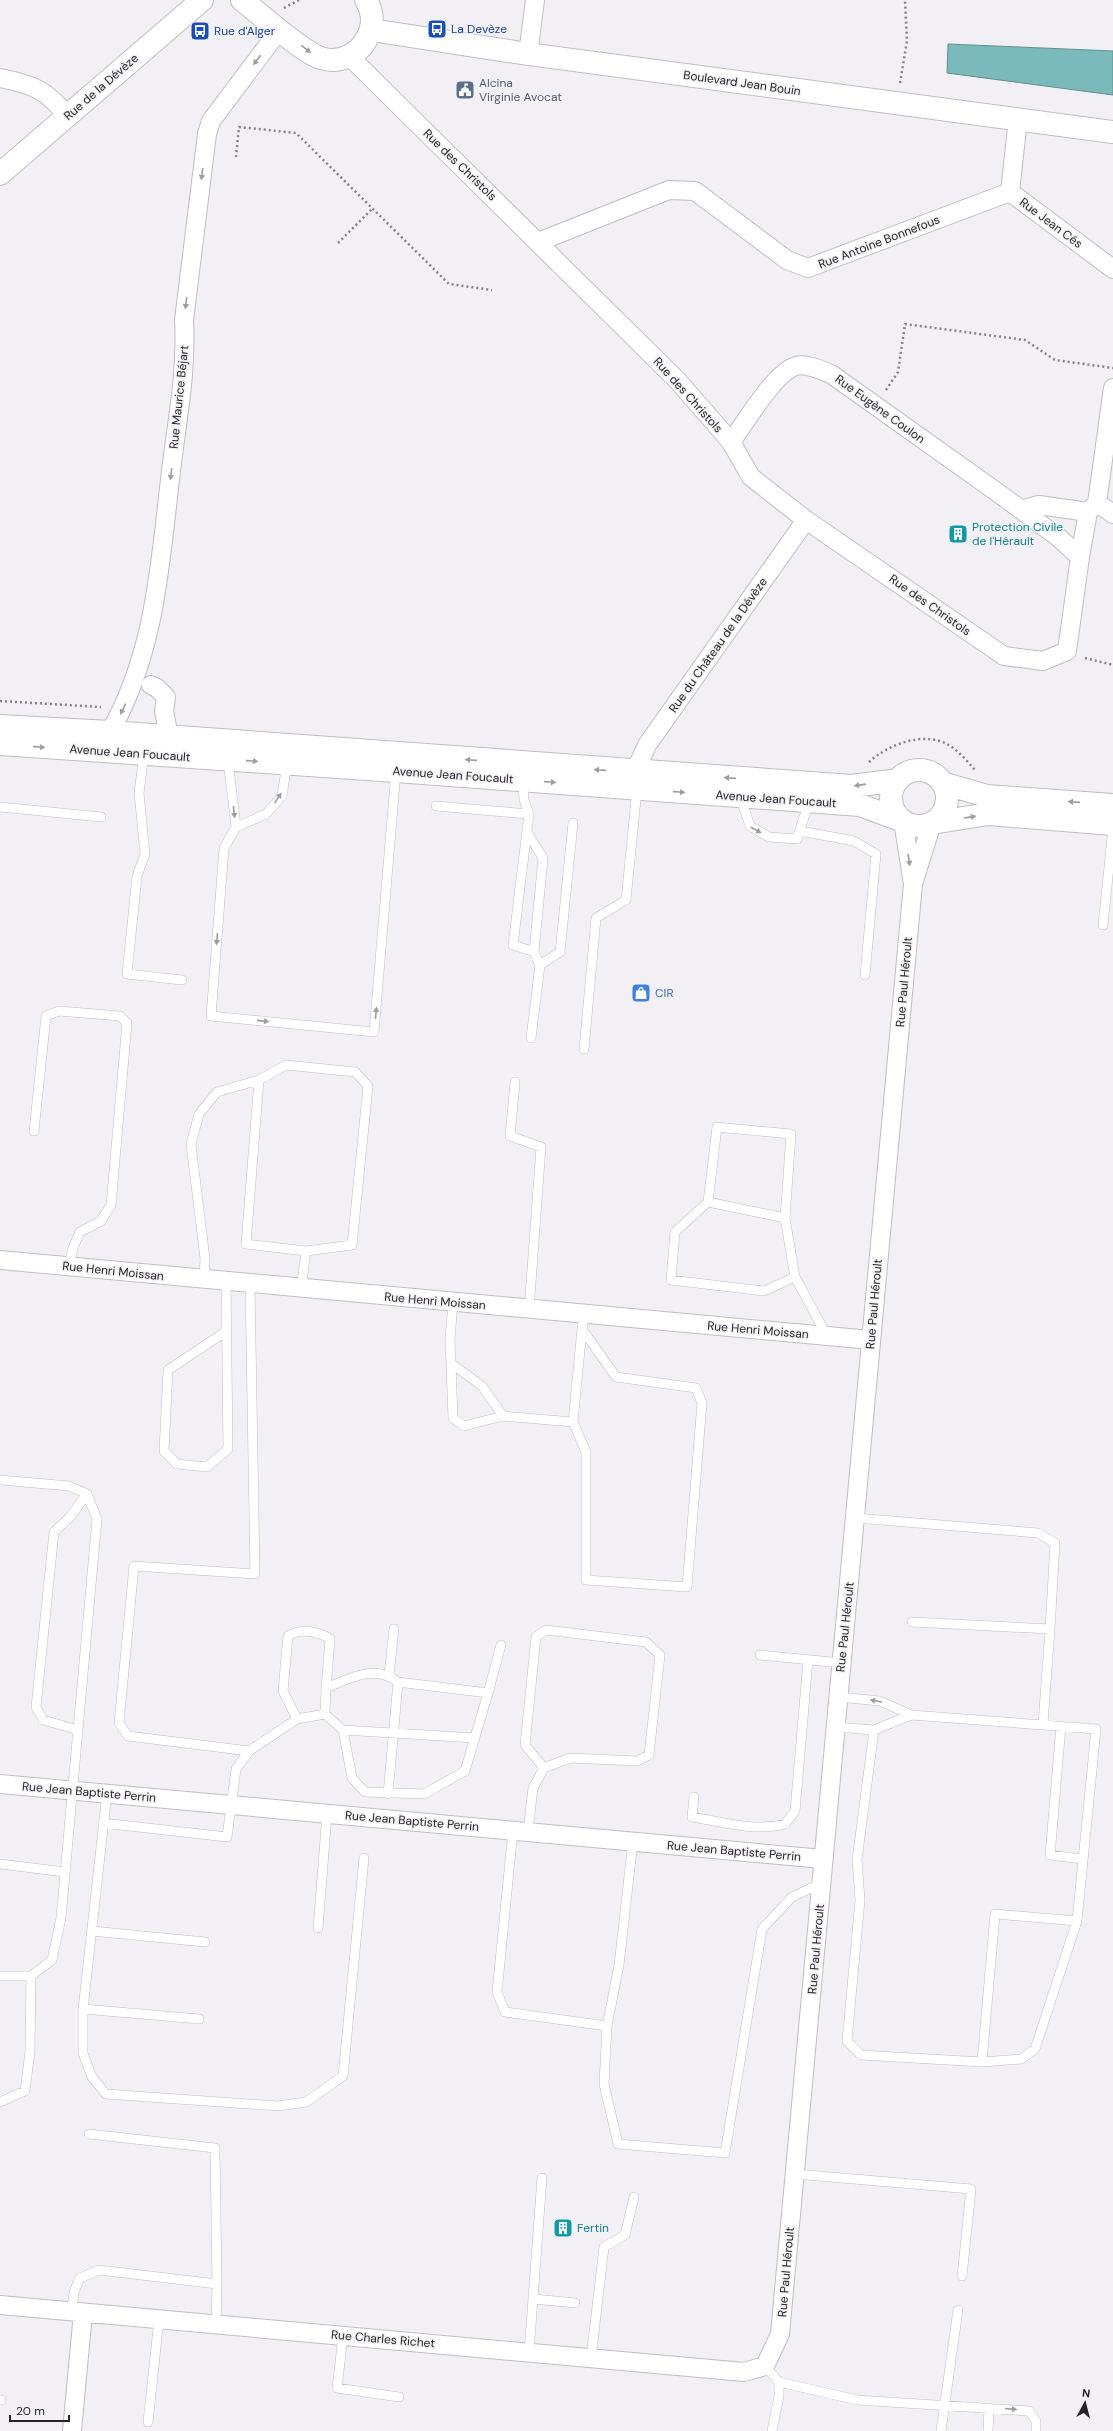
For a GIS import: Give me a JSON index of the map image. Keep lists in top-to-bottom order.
{
  "streets": {
    "main road": ["Boulevard Jean Bouin", "Rue de la Dévèze", "Avenue Jean Foucault"],
    "street": [
      "Rue des Christols",
      "Rue Jean Cés",
      "Rue Antoine Bonnefous",
      "Rue Maurice Béjart",
      "Rue Eugène Coulon",
      "Rue du Château de la Dévèze",
      "Rue Paul Héroult",
      "Rue Henri Moissan",
      "Rue Jean Baptiste Perrin",
      "Rue Charles Richet"
    ]
  },
  "crossings": [
    ["Boulevard Jean Bouin", "Rue Jean Cés"],
    ["Rue des Christols", "Rue Antoine Bonnefous"],
    ["Rue des Christols", "Rue Eugène Coulon"],
    ["Rue des Christols", "Rue du Château de la Dévèze"],
    ["Rue Jean Cés", "Rue Antoine Bonnefous"],
    ["Rue Maurice Béjart", "Avenue Jean Foucault"],
    ["Rue du Château de la Dévèze", "Avenue Jean Foucault"],
    ["Avenue Jean Foucault", "Rue Paul Héroult"],
    ["Rue Paul Héroult", "Rue Henri Moissan"],
    ["Rue Paul Héroult", "Rue Jean Baptiste Perrin"],
    ["Rue Paul Héroult", "Rue Charles Richet"]
  ],
  "one_way": ["Rue Maurice Béjart"],
  "places": {
    "bus stop": ["La Devèze", "Rue d'Alger"],
    "public building": ["Alcina Virginie Avocat"],
    "building": ["Protection Civile de l'Hérault", "Fertin"],
    "shop": ["CIR"]
  },
  "scale_bar": "20 m",
  "north": "top"
}
